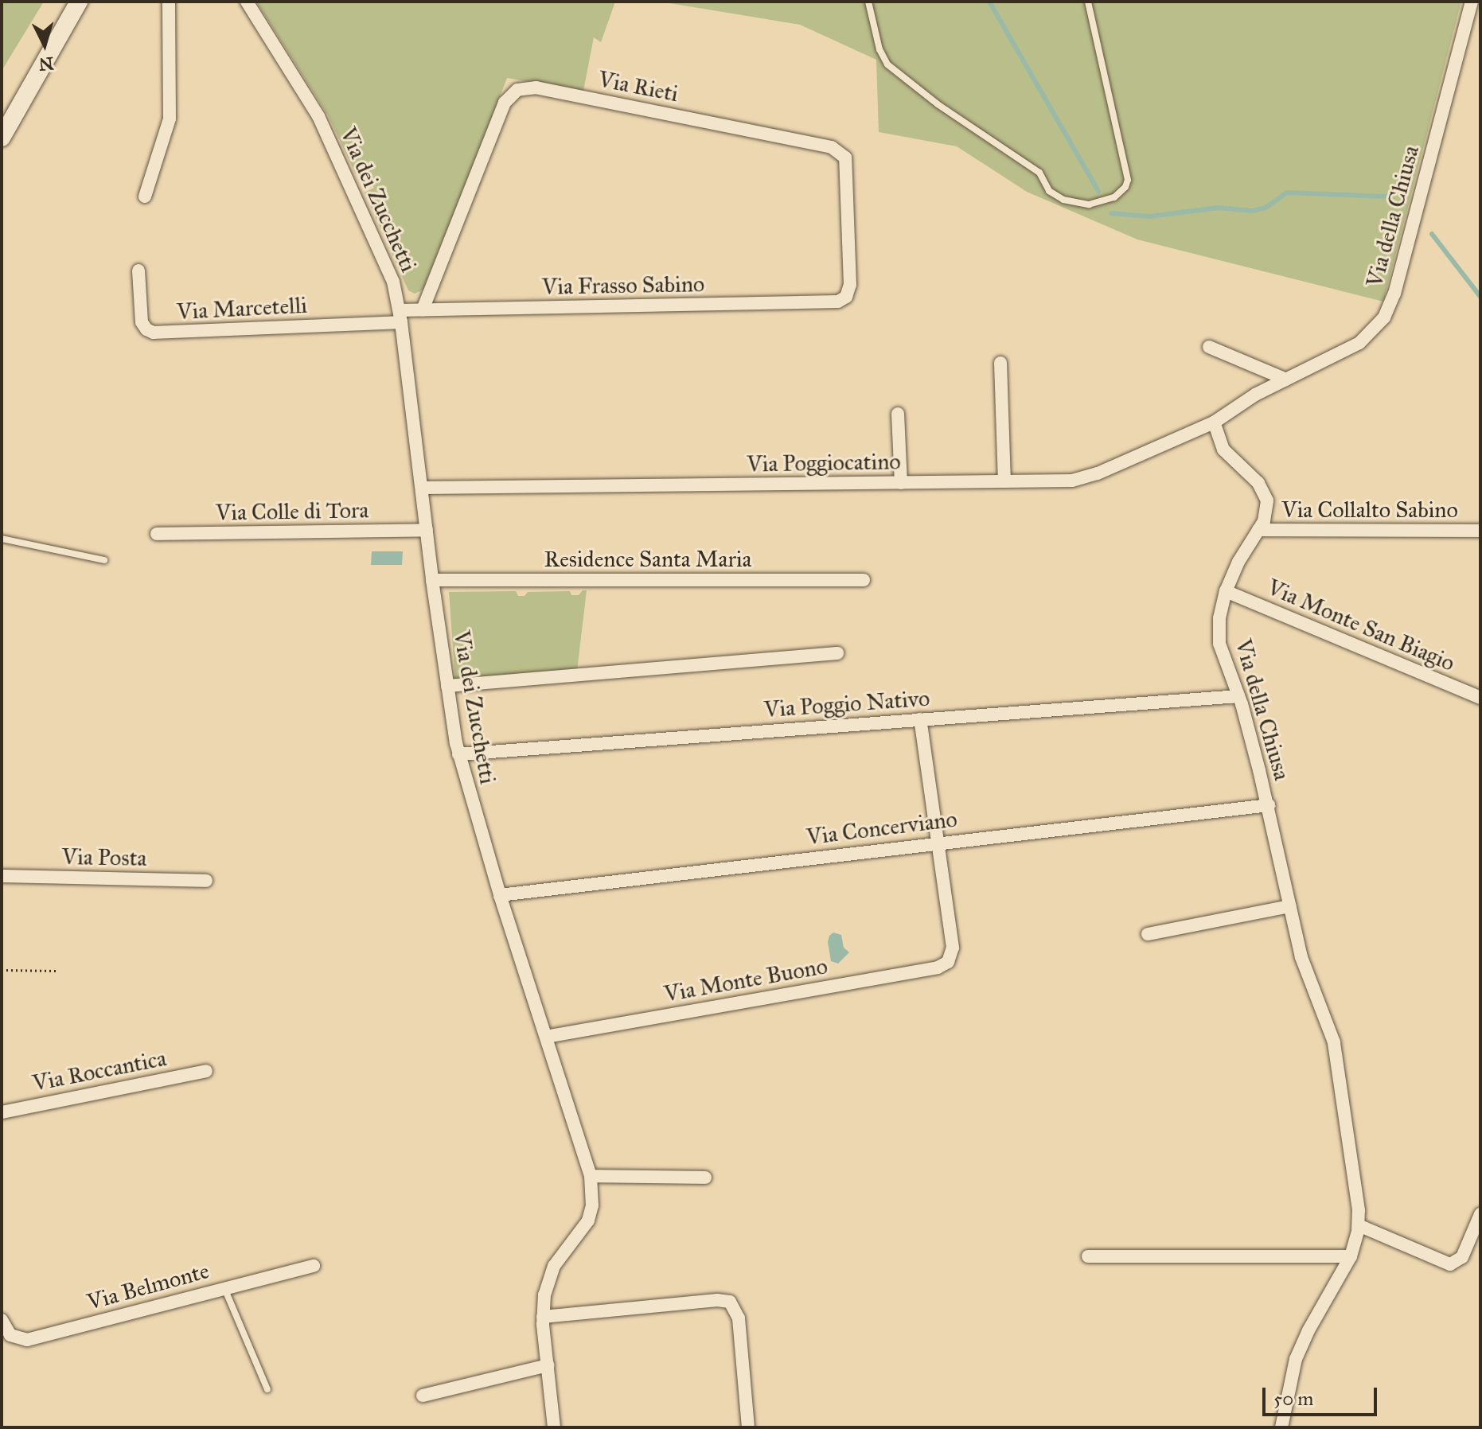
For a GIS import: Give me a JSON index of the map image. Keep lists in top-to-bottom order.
{
  "streets": {
    "street": [
      "Via Rieti",
      "Via dei Zucchetti",
      "Via della Chiusa",
      "Via Frasso Sabino",
      "Via Marcetelli",
      "Via Poggiocatino",
      "Via Collalto Sabino",
      "Via Colle di Tora",
      "Residence Santa Maria",
      "Via Monte San Biagio",
      "Via Poggio Nativo",
      "Via Concerviano",
      "Via Posta",
      "Via Monte Buono",
      "Via Roccantica",
      "Via Belmonte"
    ]
  },
  "crossings": [
    ["Via Rieti", "Via Frasso Sabino"],
    ["Via dei Zucchetti", "Via Frasso Sabino"],
    ["Via dei Zucchetti", "Via Marcetelli"],
    ["Via dei Zucchetti", "Via Poggiocatino"],
    ["Via dei Zucchetti", "Via Colle di Tora"],
    ["Via dei Zucchetti", "Residence Santa Maria"],
    ["Via dei Zucchetti", "Via Poggio Nativo"],
    ["Via dei Zucchetti", "Via Concerviano"],
    ["Via dei Zucchetti", "Via Monte Buono"],
    ["Via della Chiusa", "Via Poggiocatino"],
    ["Via della Chiusa", "Via Collalto Sabino"],
    ["Via della Chiusa", "Via Monte San Biagio"],
    ["Via della Chiusa", "Via Poggio Nativo"],
    ["Via della Chiusa", "Via Concerviano"],
    ["Via Frasso Sabino", "Via Marcetelli"],
    ["Via Concerviano", "Via Monte Buono"]
  ],
  "scale_bar": "50 m",
  "north": "bottom"
}
